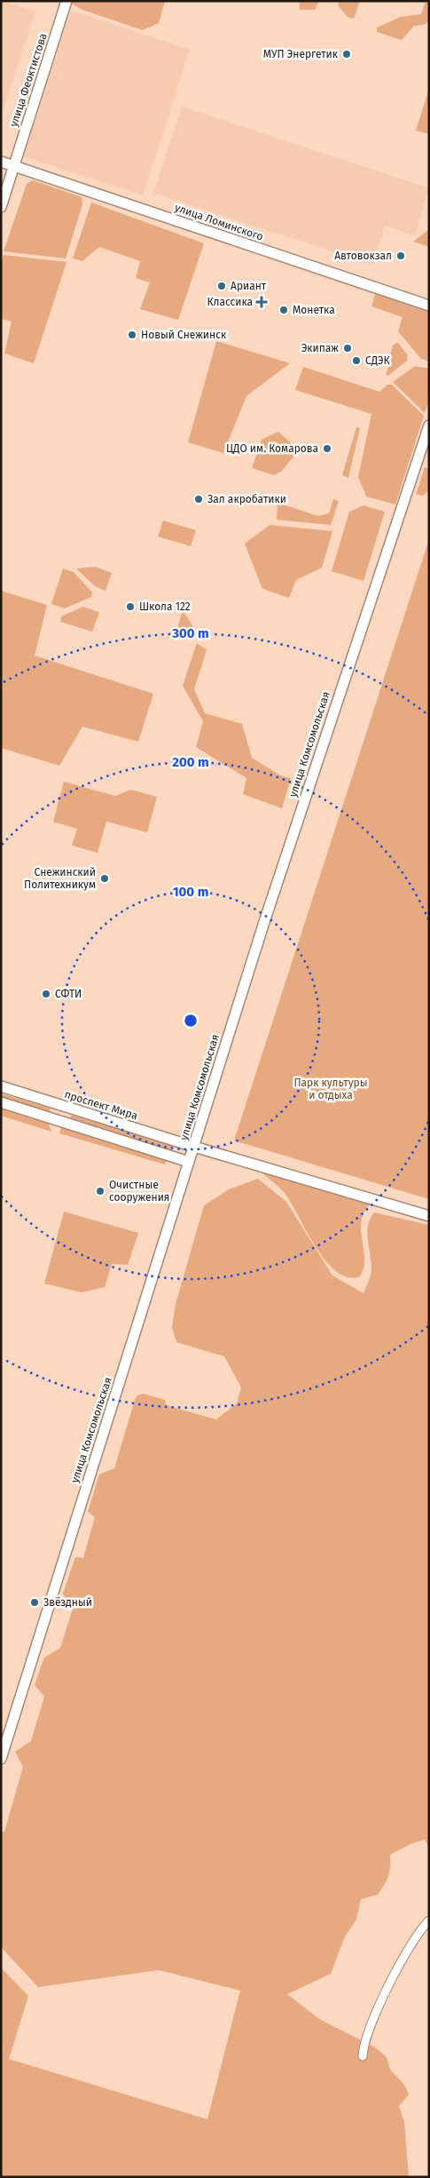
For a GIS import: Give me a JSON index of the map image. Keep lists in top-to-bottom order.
{
  "streets": {
    "street": [
      "улица Феоктистова",
      "улица Ломинского",
      "улица Комсомольская",
      "проспект Мира"
    ]
  },
  "crossings": [
    ["улица Феоктистова", "улица Ломинского"],
    ["улица Комсомольская", "проспект Мира"]
  ],
  "parks": ["Парк культуры и отдыха"],
  "places": {
    "other": [
      "МУП Энергетик",
      "Автовокзал",
      "Ариант",
      "Монетка",
      "Новый Снежинск",
      "Экипаж",
      "СДЭК",
      "ЦДО им. Комарова",
      "Зал акробатики",
      "Школа 122",
      "Снежинский Политехникум",
      "СФТИ",
      "Очистные сооружения",
      "Звёздный"
    ],
    "health": ["Классика"]
  },
  "rings": ["300 m", "200 m", "100 m"]
}
